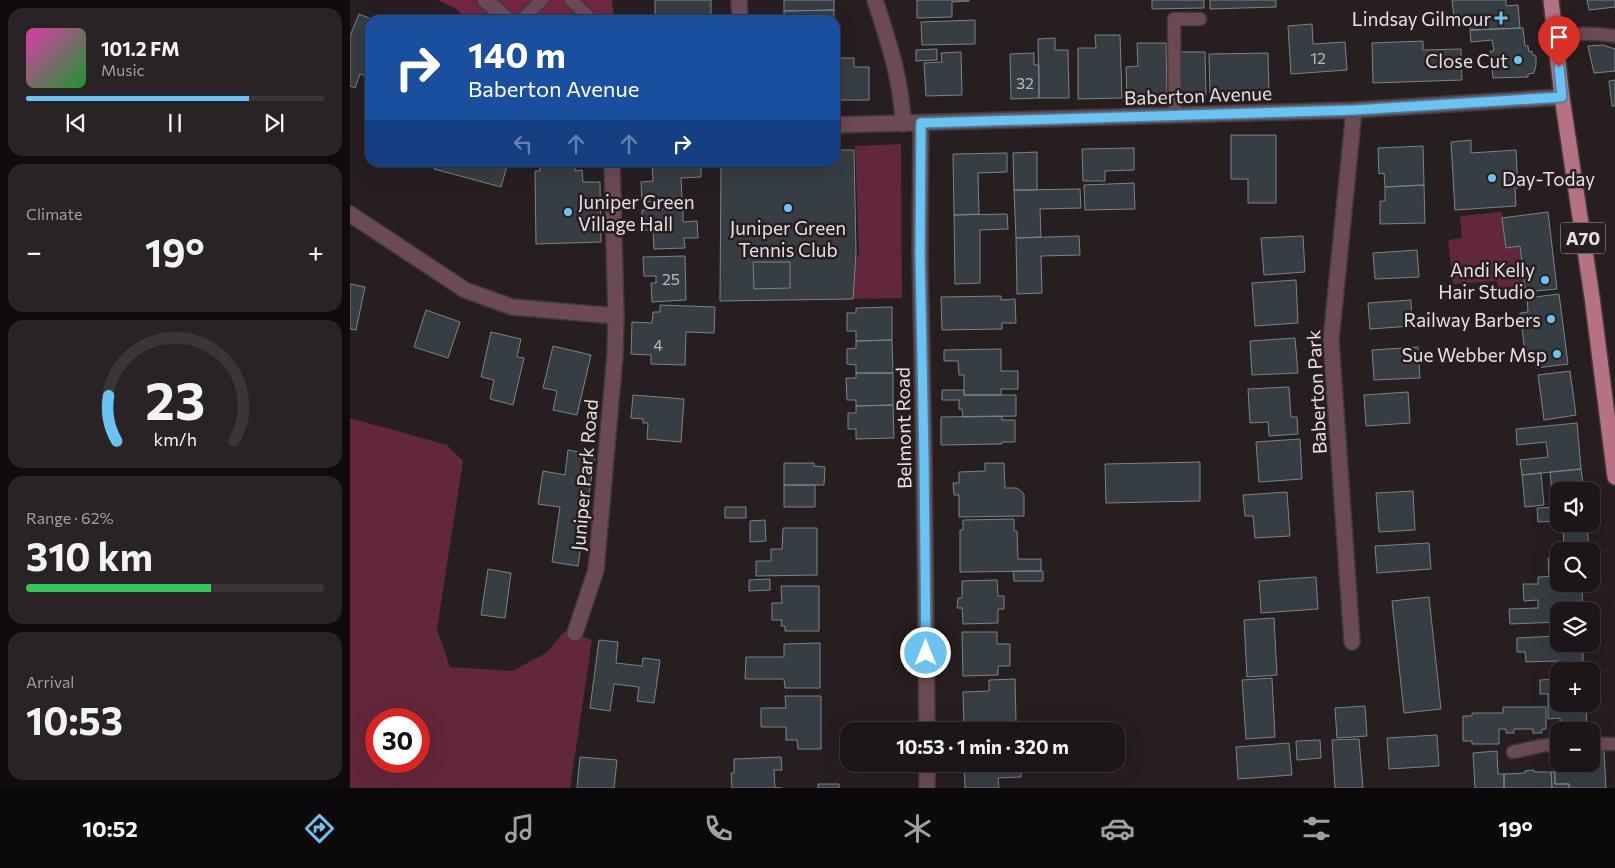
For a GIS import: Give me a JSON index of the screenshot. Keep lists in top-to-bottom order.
{
  "streets": {
    "main road": ["A70"],
    "street": [
      "Baberton Avenue",
      "Baberton Park",
      "Belmont Road",
      "Juniper Park Road"
    ]
  },
  "crossings": [
    ["Baberton Avenue", "A70"],
    ["Baberton Avenue", "Baberton Park"],
    ["Baberton Avenue", "Belmont Road"]
  ],
  "places": {
    "health": ["Lindsay Gilmour"],
    "other": [
      "Close Cut",
      "Day-Today",
      "Juniper Green Tennis Club",
      "Juniper Green Village Hall",
      "Andi Kelly Hair Studio",
      "Railway Barbers",
      "Sue Webber Msp"
    ]
  },
  "house_numbers": [
    "12",
    "32",
    "25",
    "4"
  ],
  "page": {
    "turn": ["140 m", "Baberton Avenue"],
    "song": ["101.2 FM", "Music"],
    "tile": [
      "Climate",
      ["Range · 62%", "310 km"],
      ["Arrival", "10:53"]
    ],
    "heat": ["−", "19°", "+"],
    "map_buttons": ["+", "−"],
    "limit": "30",
    "trip": "10:53 · 1 min · 320 m",
    "tabs": ["10:52", "19°"],
    "gauge": ["23", "km/h"]
  }
}
